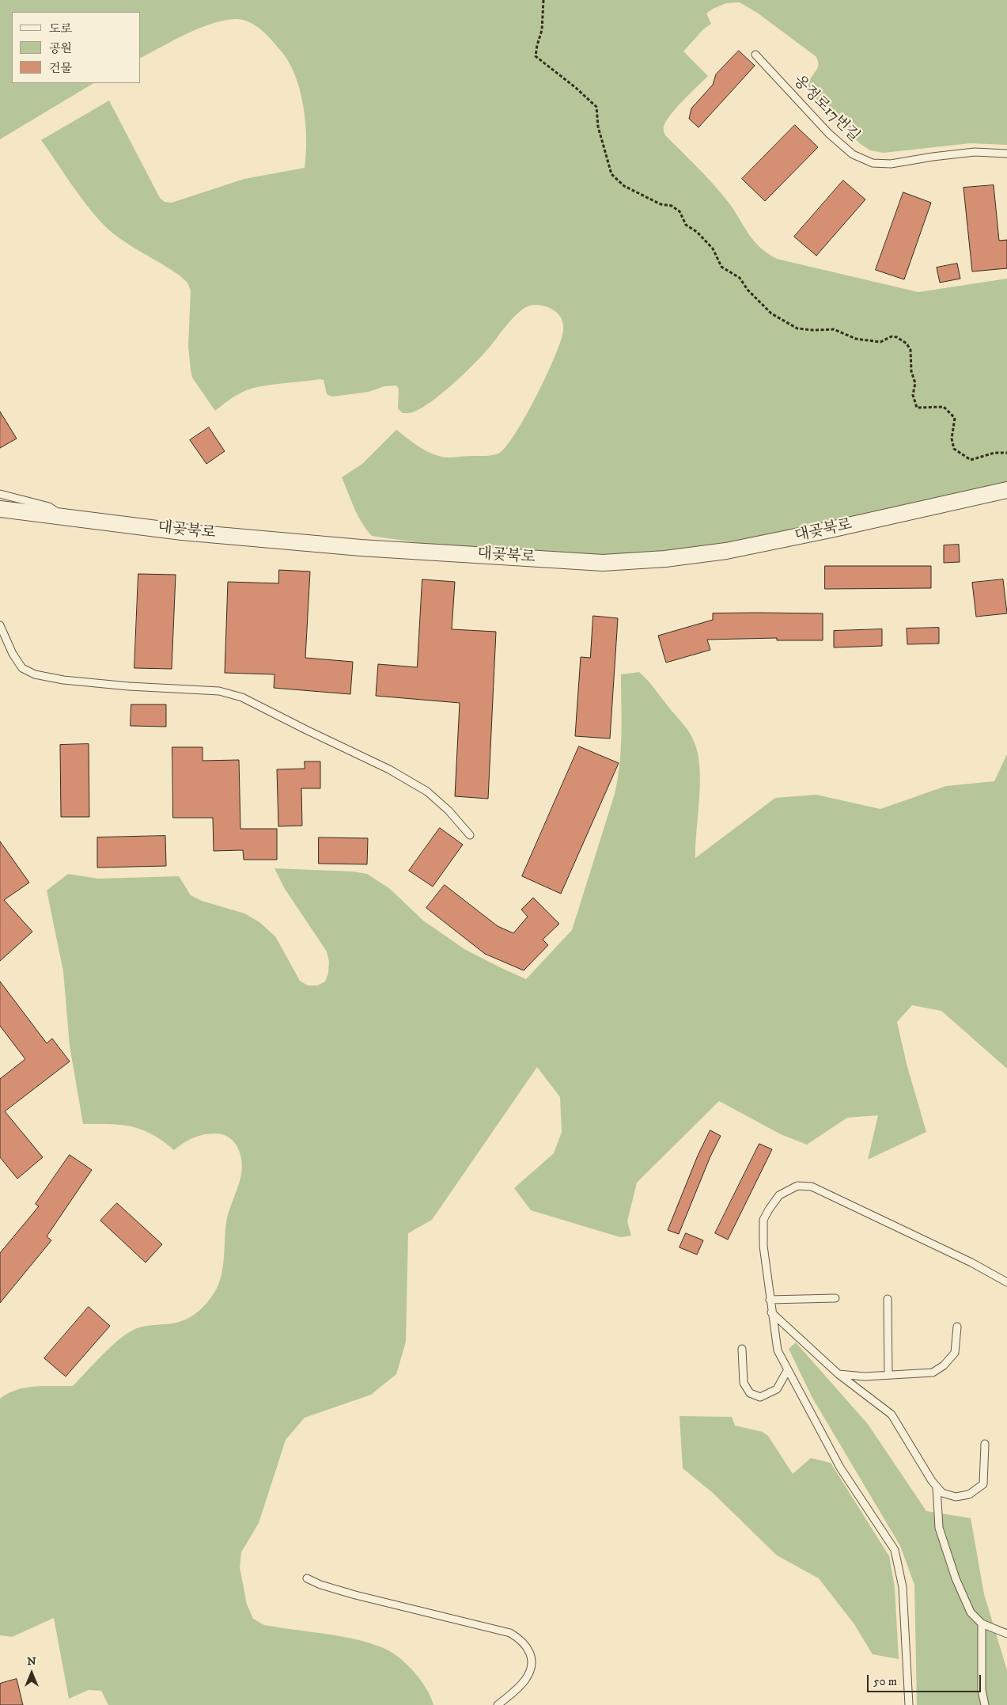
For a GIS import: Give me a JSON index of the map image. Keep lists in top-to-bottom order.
{
  "streets": {
    "street": ["대곶북로"],
    "lane": ["옹정로17번길"]
  },
  "legend": ["도로", "공원", "건물"],
  "scale_bar": "50 m",
  "north": "top"
}
